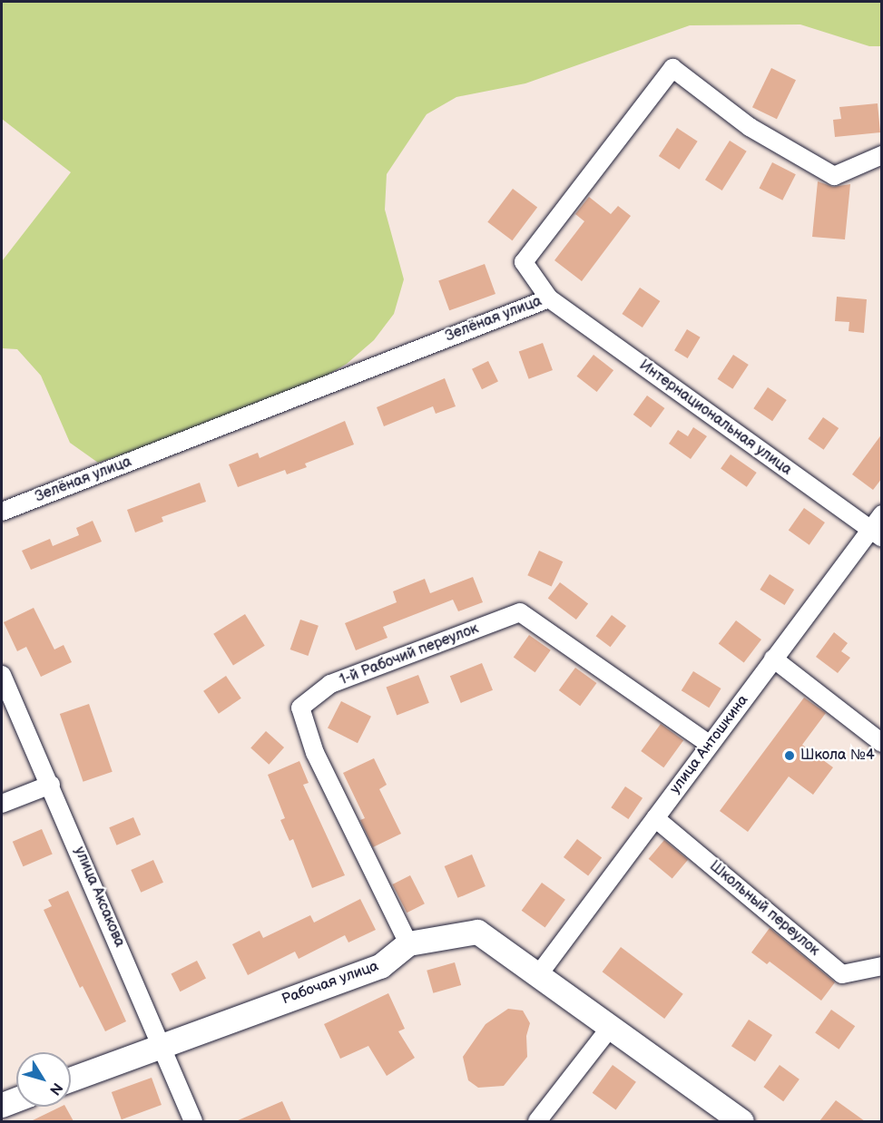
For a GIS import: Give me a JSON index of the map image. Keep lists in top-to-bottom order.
{
  "streets": {
    "street": [
      "Зелёная улица",
      "Интернациональная улица",
      "1-й Рабочий переулок",
      "улица Антошкина",
      "улица Аксакова",
      "Школьный переулок",
      "Рабочая улица"
    ]
  },
  "crossings": [
    ["Зелёная улица", "Интернациональная улица"],
    ["Интернациональная улица", "улица Антошкина"],
    ["1-й Рабочий переулок", "улица Антошкина"],
    ["1-й Рабочий переулок", "Рабочая улица"],
    ["улица Антошкина", "Школьный переулок"],
    ["улица Антошкина", "Рабочая улица"],
    ["улица Аксакова", "Рабочая улица"]
  ],
  "places": ["Школа №4"],
  "north": "bottom right"
}
